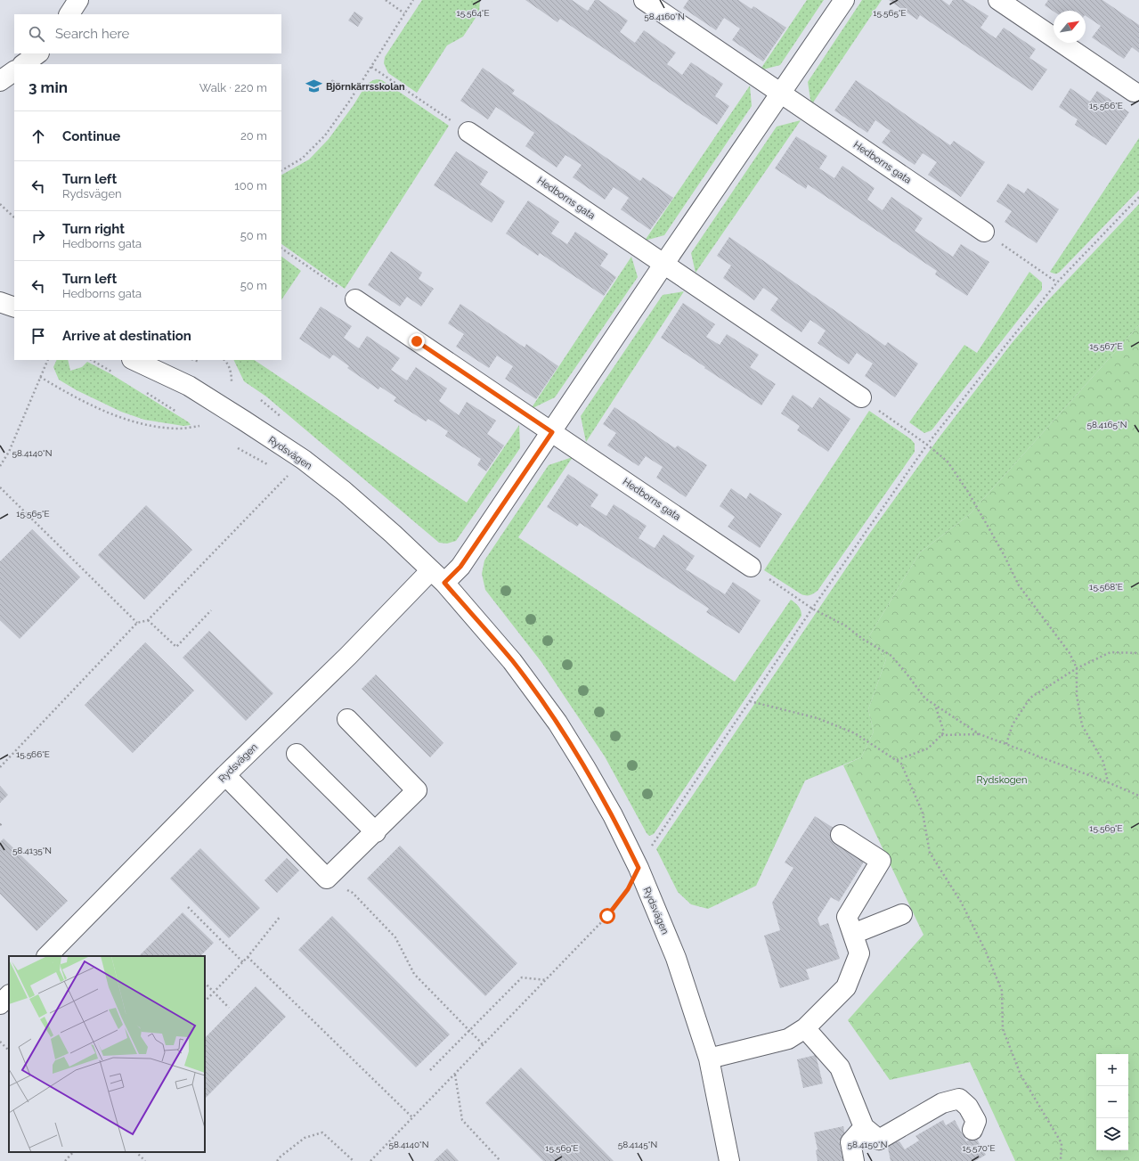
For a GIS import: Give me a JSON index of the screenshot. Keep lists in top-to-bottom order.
{
  "streets": {
    "street": ["Hedborns gata", "Rydsvägen"]
  },
  "parks": ["Rydskogen"],
  "places": {
    "school or university": ["Björnkärrsskolan"]
  },
  "north": "top right",
  "page": {
    "search": "Search here",
    "heading": ["3 min", "Walk · 220 m"],
    "list": [
      ["Continue", "20 m"],
      ["Turn left", "Rydsvägen", "100 m"],
      ["Turn right", "Hedborns gata", "50 m"],
      ["Turn left", "Hedborns gata", "50 m"],
      "Arrive at destination"
    ],
    "map_buttons": ["+", "−"]
  },
  "coordinates": [
    "15.564°E",
    "15.565°E",
    "58.4160°N",
    "15.566°E",
    "15.567°E",
    "58.4165°N",
    "58.4140°N",
    "15.568°E",
    "15.569°E",
    "58.4135°N",
    "58.4145°N",
    "58.4150°N",
    "15.570°E"
  ]
}
